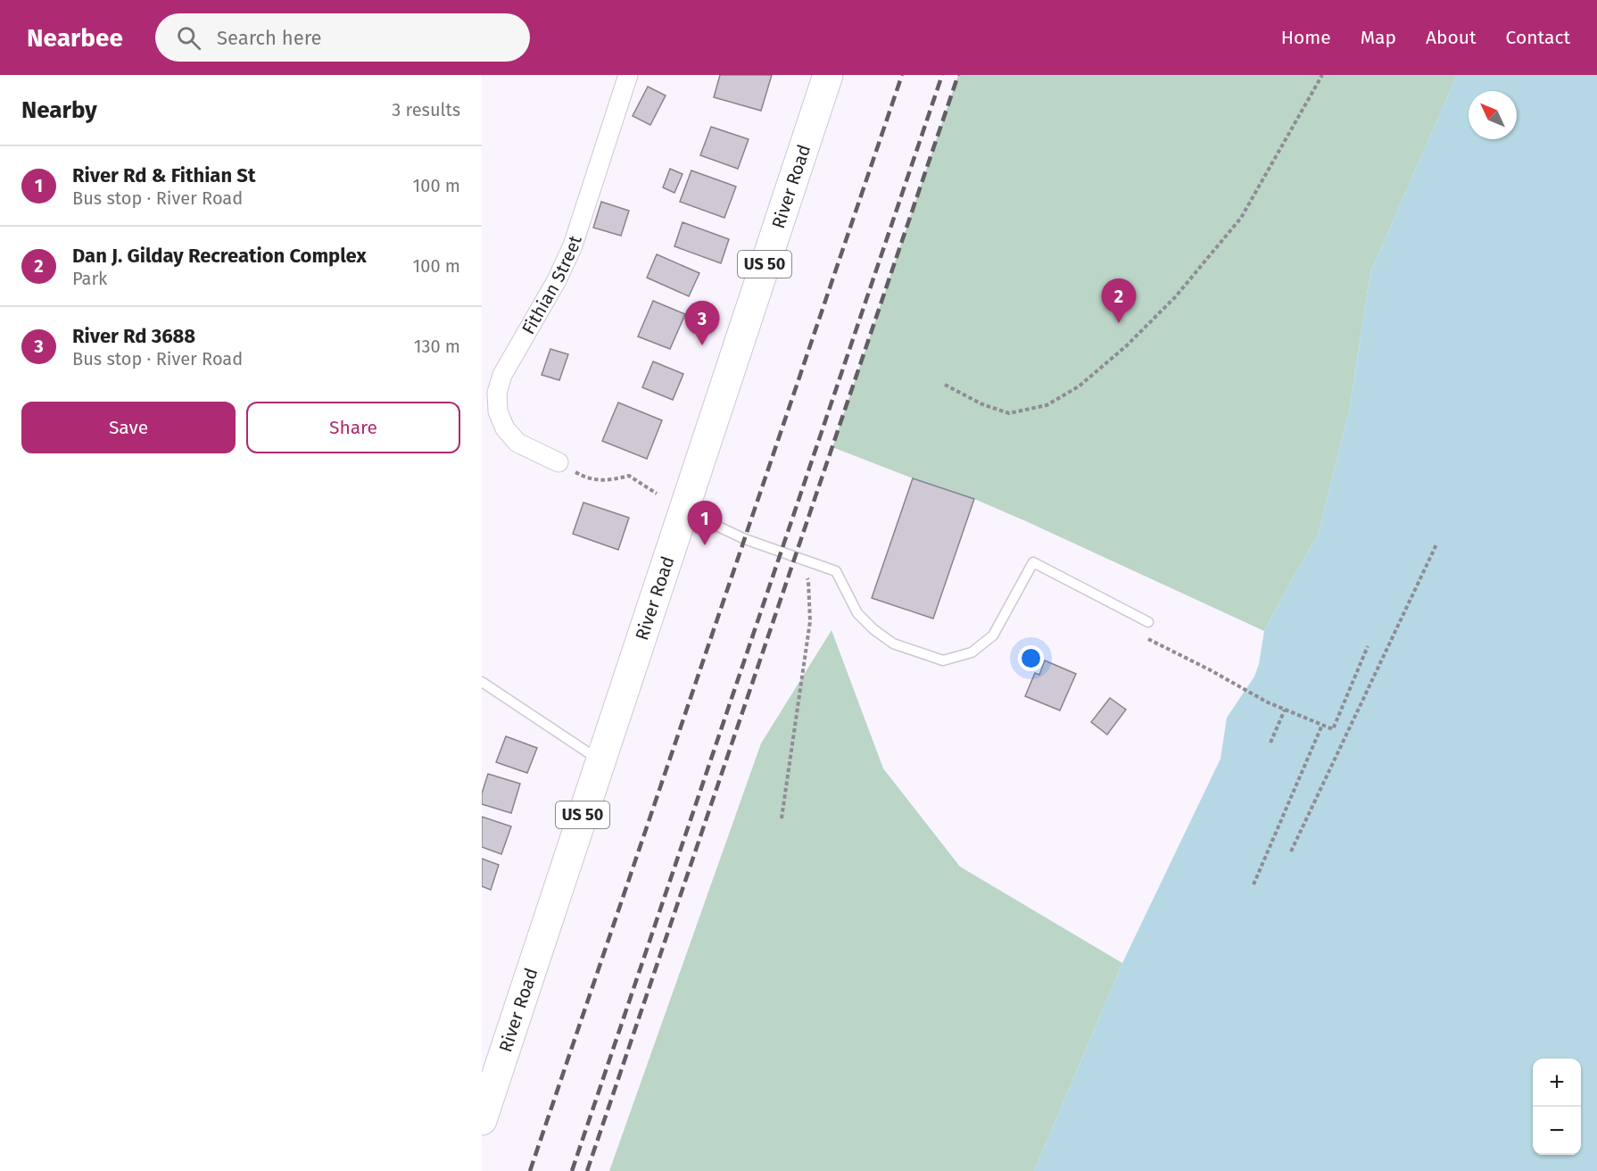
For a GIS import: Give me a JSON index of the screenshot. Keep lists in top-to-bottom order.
{
  "streets": {
    "main road": ["River Road", "US 50"],
    "street": ["Fithian Street"]
  },
  "north": "top left",
  "page": {
    "header": "Nearbee",
    "search": "Search here",
    "nav": [
      "Home",
      "Map",
      "About",
      "Contact"
    ],
    "heading": ["Nearby", "3 results"],
    "list": [
      {
        "mark": "1",
        "name": "River Rd & Fithian St",
        "note": "Bus stop · River Road",
        "value": "100 m"
      },
      {
        "mark": "2",
        "name": "Dan J. Gilday Recreation Complex",
        "note": "Park",
        "value": "100 m"
      },
      {
        "mark": "3",
        "name": "River Rd 3688",
        "note": "Bus stop · River Road",
        "value": "130 m"
      }
    ],
    "pins": ["2", "3", "1"],
    "buttons": ["Save", "Share"],
    "map_buttons": ["+", "−"]
  }
}
